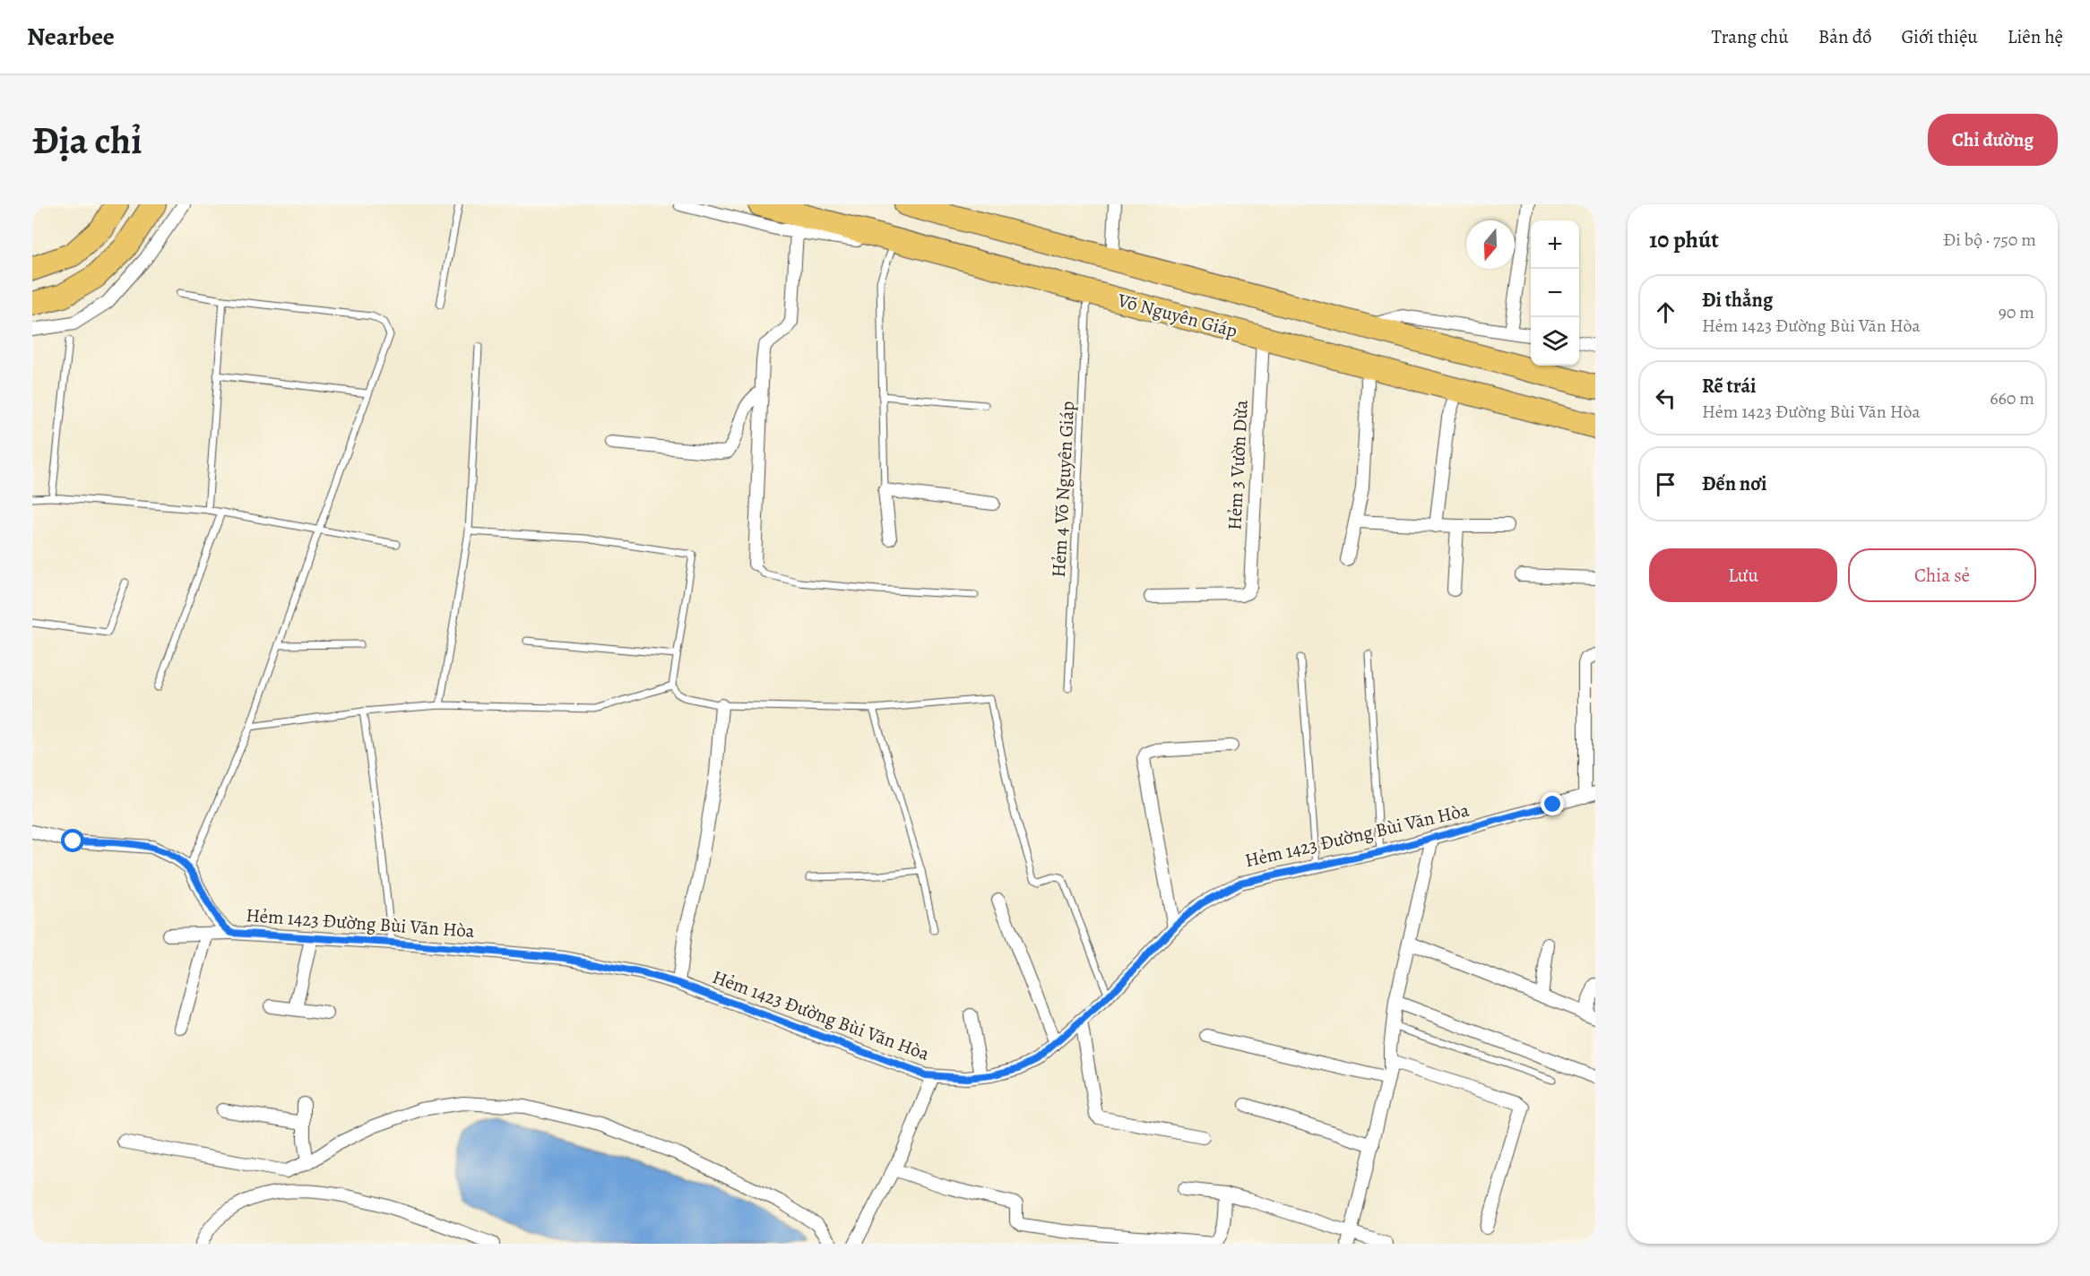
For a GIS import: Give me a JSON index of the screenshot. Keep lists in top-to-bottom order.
{
  "streets": {
    "highway": ["Võ Nguyên Giáp"],
    "street": ["Hẻm 3 Vườn Dừa", "Hẻm 1423 Đường Bùi Văn Hòa"],
    "lane": ["Hẻm 4 Võ Nguyên Giáp"]
  },
  "crossings": [
    ["Võ Nguyên Giáp", "Hẻm 3 Vườn Dừa"],
    ["Võ Nguyên Giáp", "Hẻm 4 Võ Nguyên Giáp"]
  ],
  "north": "bottom",
  "page": {
    "header": "Nearbee",
    "nav": [
      "Trang chủ",
      "Bản đồ",
      "Giới thiệu",
      "Liên hệ"
    ],
    "buttons": [
      "Chỉ đường",
      ["Lưu", "Chia sẻ"]
    ],
    "title": "Địa chỉ",
    "heading": ["10 phút", "Đi bộ · 750 m"],
    "map_buttons": ["+", "−"],
    "list": [
      ["Đi thẳng", "Hẻm 1423 Đường Bùi Văn Hòa", "90 m"],
      ["Rẽ trái", "Hẻm 1423 Đường Bùi Văn Hòa", "660 m"],
      "Đến nơi"
    ]
  }
}
